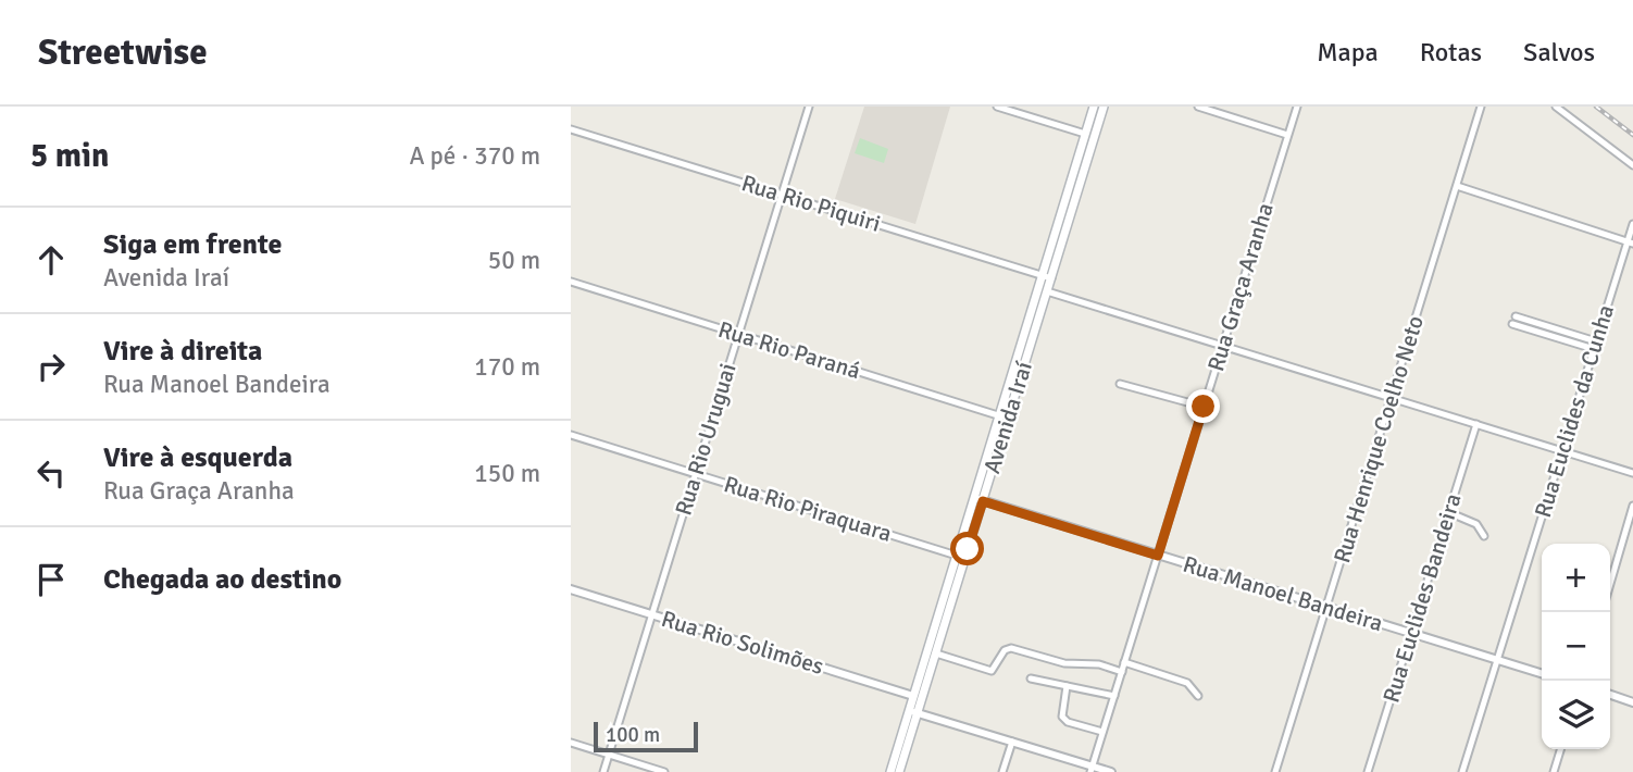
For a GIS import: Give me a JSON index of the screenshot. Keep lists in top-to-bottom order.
{
  "streets": {
    "main road": ["Avenida Iraí"],
    "street": [
      "Rua Rio Piquiri",
      "Rua Graça Aranha",
      "Rua Rio Paraná",
      "Rua Euclides da Cunha",
      "Rua Rio Uruguai",
      "Rua Henrique Coelho Neto",
      "Rua Rio Piraquara",
      "Rua Manoel Bandeira",
      "Rua Euclides Bandeira",
      "Rua Rio Solimões"
    ]
  },
  "crossings": [
    ["Rua Rio Piquiri", "Avenida Iraí"],
    ["Rua Rio Piquiri", "Rua Rio Uruguai"],
    ["Rua Graça Aranha", "Rua Manoel Bandeira"],
    ["Rua Rio Paraná", "Avenida Iraí"],
    ["Rua Rio Paraná", "Rua Rio Uruguai"],
    ["Rua Euclides da Cunha", "Rua Manoel Bandeira"],
    ["Avenida Iraí", "Rua Rio Piraquara"],
    ["Avenida Iraí", "Rua Manoel Bandeira"],
    ["Avenida Iraí", "Rua Rio Solimões"],
    ["Rua Rio Uruguai", "Rua Rio Piraquara"],
    ["Rua Rio Uruguai", "Rua Rio Solimões"],
    ["Rua Henrique Coelho Neto", "Rua Manoel Bandeira"],
    ["Rua Manoel Bandeira", "Rua Euclides Bandeira"]
  ],
  "scale_bar": "100 m",
  "page": {
    "header": "Streetwise",
    "nav": ["Mapa", "Rotas", "Salvos"],
    "heading": ["5 min", "A pé · 370 m"],
    "list": [
      ["Siga em frente", "Avenida Iraí", "50 m"],
      ["Vire à direita", "Rua Manoel Bandeira", "170 m"],
      ["Vire à esquerda", "Rua Graça Aranha", "150 m"],
      "Chegada ao destino"
    ],
    "map_buttons": ["+", "−"],
    "scale": "100 m"
  }
}
